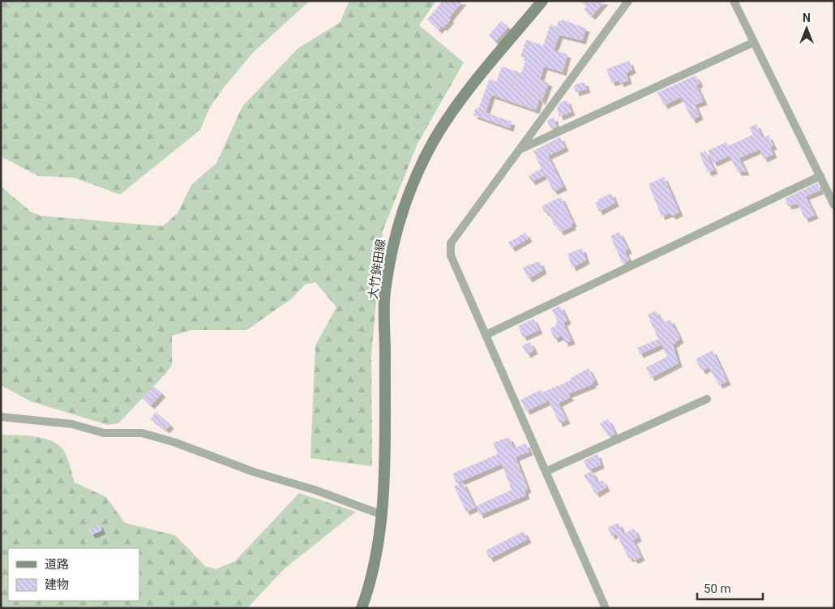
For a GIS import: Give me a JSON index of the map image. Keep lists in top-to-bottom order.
{
  "streets": {
    "main road": ["大竹鉾田線"]
  },
  "legend": ["道路", "建物"],
  "scale_bar": "50 m",
  "north": "top"
}
